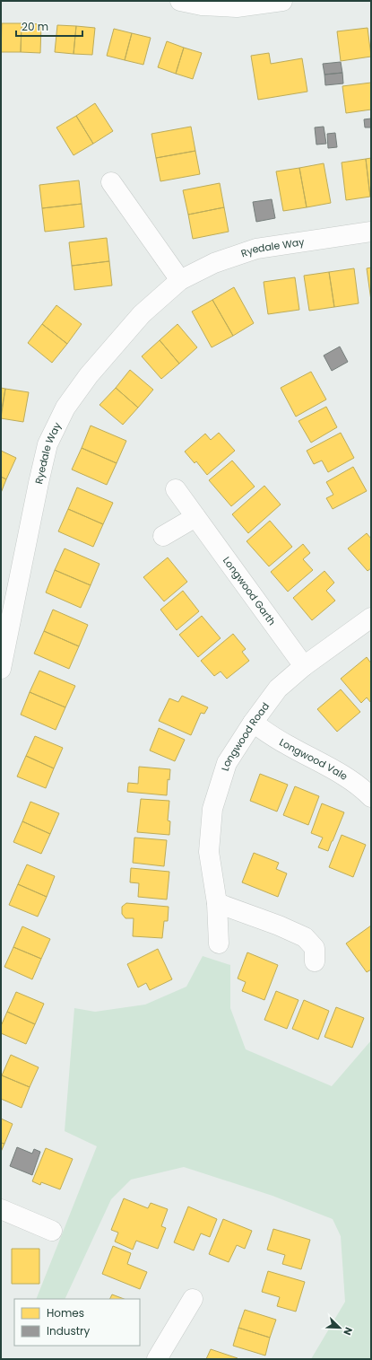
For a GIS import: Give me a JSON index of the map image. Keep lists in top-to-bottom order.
{
  "streets": {
    "street": [
      "Ryedale Way",
      "Longwood Garth",
      "Longwood Road",
      "Longwood Vale"
    ]
  },
  "crossings": [
    ["Longwood Garth", "Longwood Road"],
    ["Longwood Road", "Longwood Vale"]
  ],
  "legend": ["Homes", "Industry"],
  "scale_bar": "20 m",
  "north": "bottom right"
}
